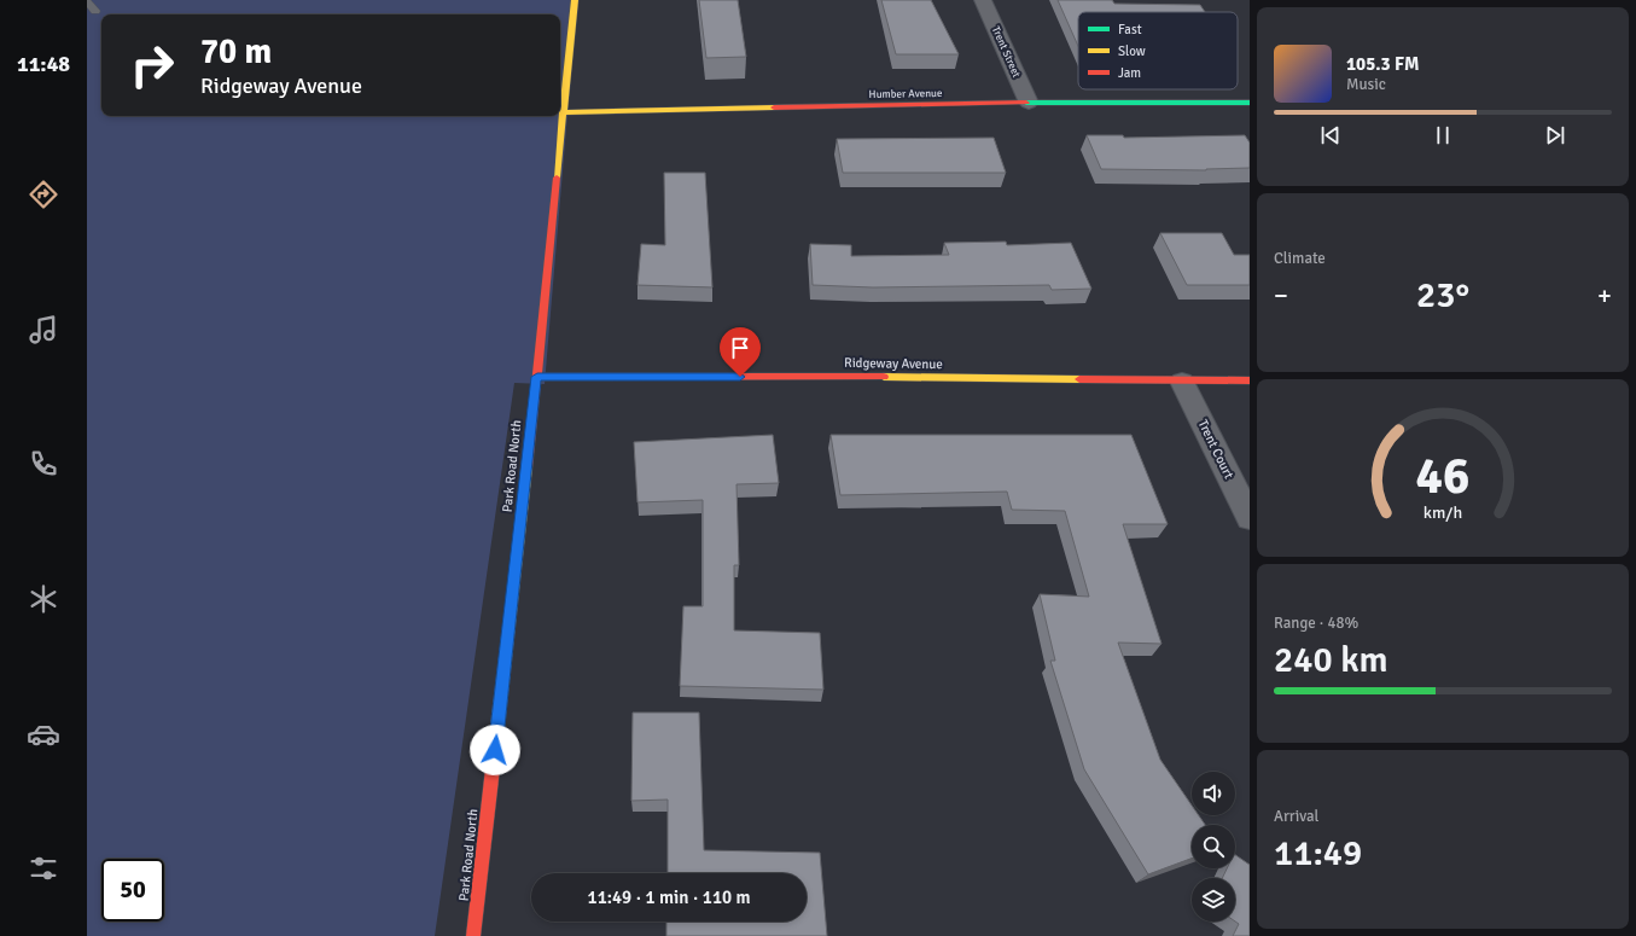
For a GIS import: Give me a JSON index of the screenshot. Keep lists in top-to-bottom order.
{
  "streets": {
    "street": [
      "Trent Street",
      "Humber Avenue",
      "Ridgeway Avenue",
      "Trent Court",
      "Park Road North"
    ]
  },
  "crossings": [
    ["Trent Street", "Humber Avenue"],
    ["Humber Avenue", "Park Road North"],
    ["Ridgeway Avenue", "Trent Court"],
    ["Ridgeway Avenue", "Park Road North"]
  ],
  "legend": ["Fast", "Slow", "Jam"],
  "page": {
    "tabs": "11:48",
    "turn": ["70 m", "Ridgeway Avenue"],
    "song": ["105.3 FM", "Music"],
    "tile": [
      "Climate",
      ["Range · 48%", "240 km"],
      ["Arrival", "11:49"]
    ],
    "heat": ["−", "23°", "+"],
    "limit": "50",
    "trip": "11:49 · 1 min · 110 m",
    "gauge": ["46", "km/h"]
  }
}
